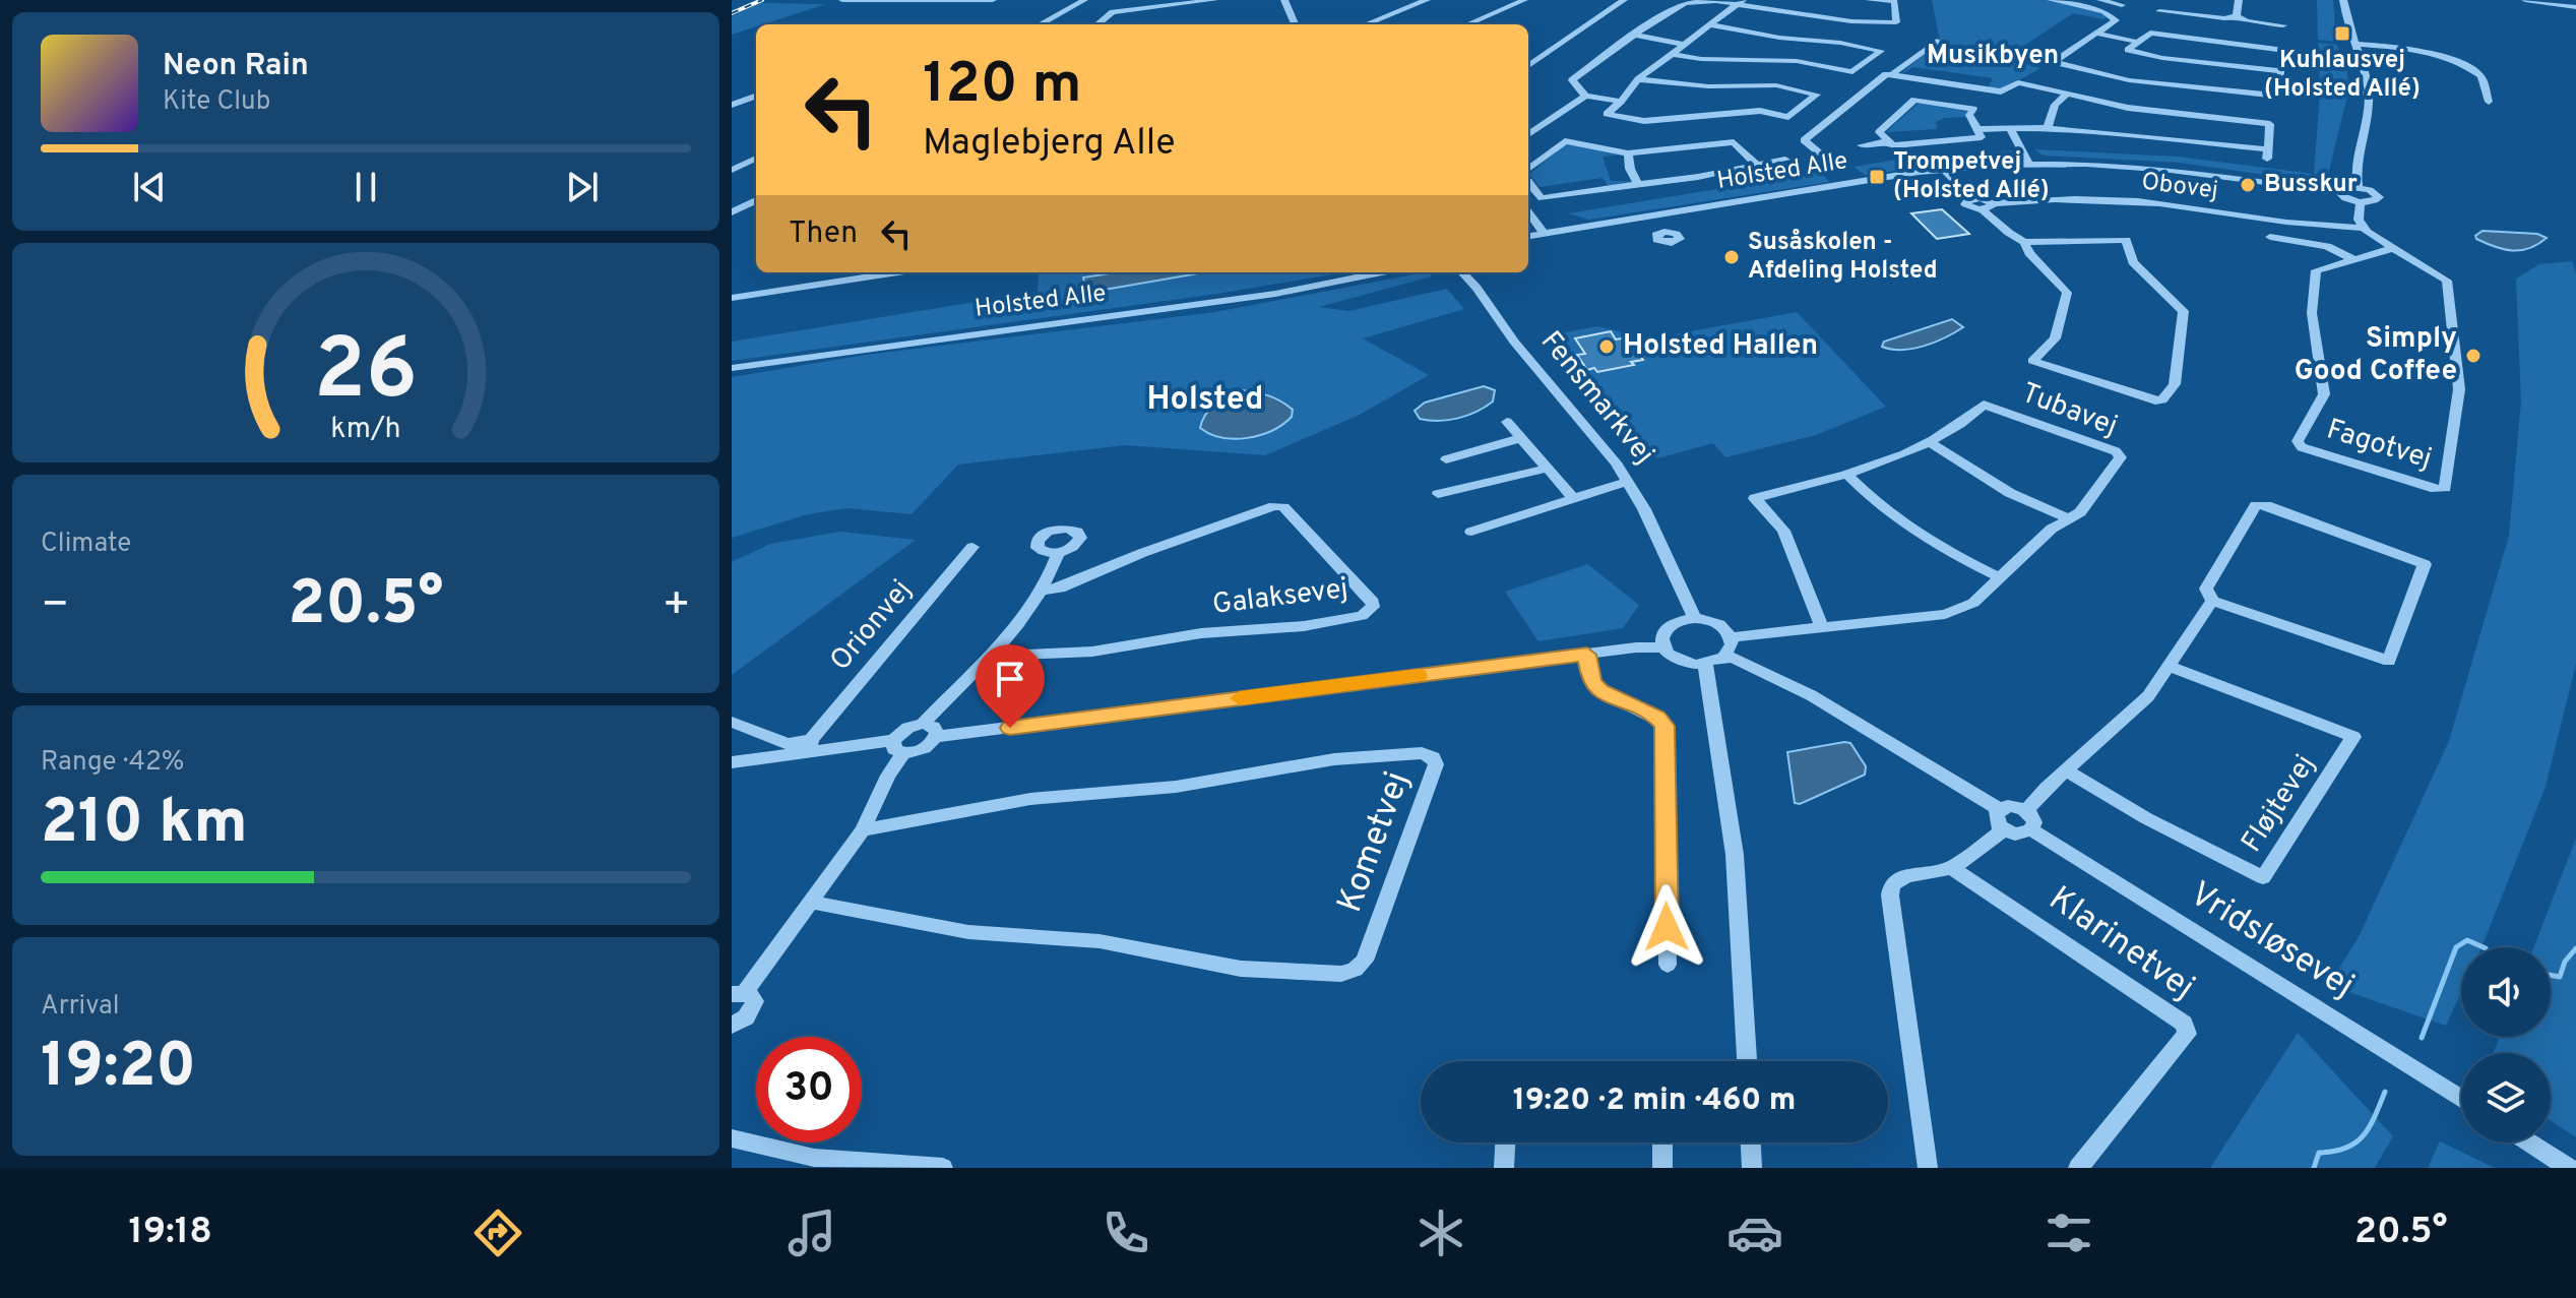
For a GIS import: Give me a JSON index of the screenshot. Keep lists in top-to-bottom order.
{
  "streets": {
    "street": [
      "Holsted Alle",
      "Obovej",
      "Fensmarkvej",
      "Tubavej",
      "Fagotvej",
      "Galaksevej",
      "Orionvej",
      "Fløjtevej",
      "Kometvej",
      "Vridsløsevej",
      "Klarinetvej"
    ]
  },
  "crossings": [
    ["Obovej", "Fagotvej"],
    ["Fensmarkvej", "Tubavej"]
  ],
  "districts": ["Musikbyen", "Holsted"],
  "places": {
    "transit": ["Kuhlausvej (Holsted Allé)", "Trompetvej (Holsted Allé)"],
    "other": [
      "Busskur",
      "Susåskolen - Afdeling Holsted",
      "Holsted Hallen",
      "Simply Good Coffee"
    ]
  },
  "page": {
    "turn": ["120 m", "Maglebjerg Alle"],
    "song": ["Neon Rain", "Kite Club"],
    "then": "Then",
    "tile": [
      "Climate",
      ["Range · 42%", "210 km"],
      ["Arrival", "19:20"]
    ],
    "heat": ["−", "20.5°", "+"],
    "limit": "30",
    "trip": "19:20 · 2 min · 460 m",
    "tabs": ["19:18", "20.5°"],
    "gauge": ["26", "km/h"]
  }
}
